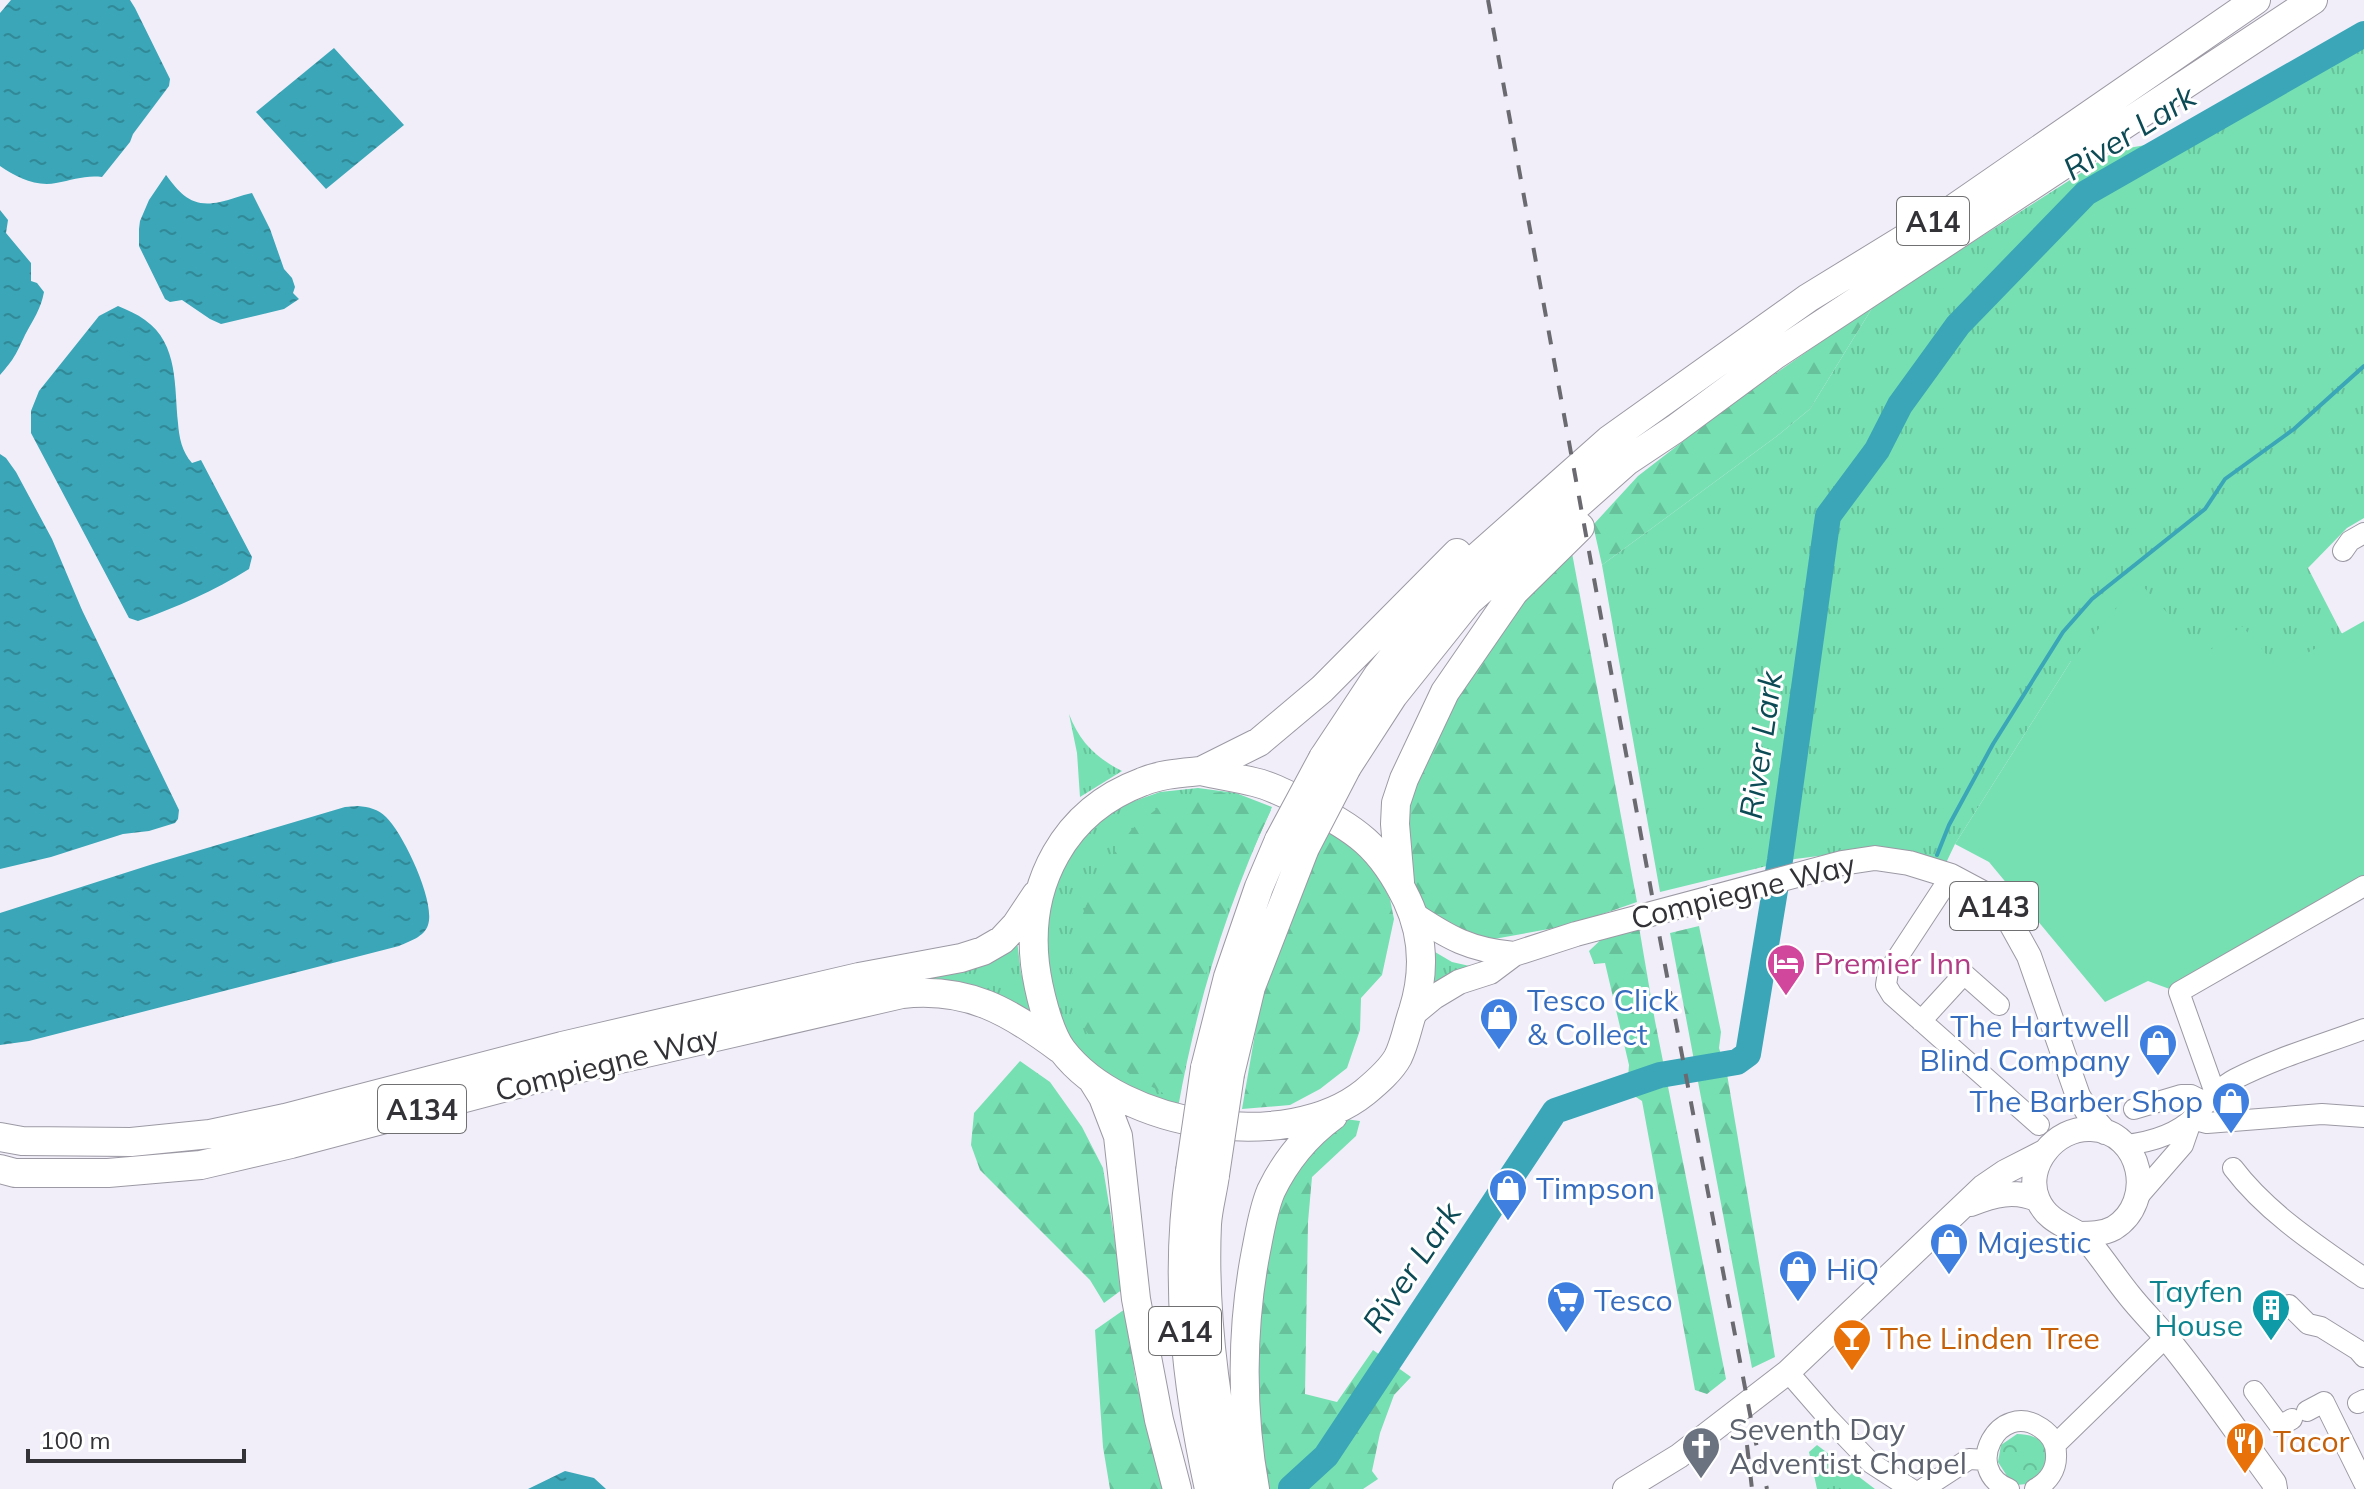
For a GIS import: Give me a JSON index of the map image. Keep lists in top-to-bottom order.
{
  "streets": {
    "highway": ["A14", "Compiegne Way", "A134"],
    "main road": ["A143"]
  },
  "water": ["River Lark"],
  "places": {
    "hotel": ["Premier Inn"],
    "shop": [
      "Tesco Click & Collect",
      "The Hartwell Blind Company",
      "The Barber Shop",
      "Timpson",
      "Majestic",
      "HiQ"
    ],
    "supermarket": ["Tesco"],
    "building": ["Tayfen House"],
    "bar": ["The Linden Tree"],
    "restaurant": ["Tacor"],
    "church": ["Seventh Day Adventist Chapel"]
  },
  "scale_bar": "100 m"
}
